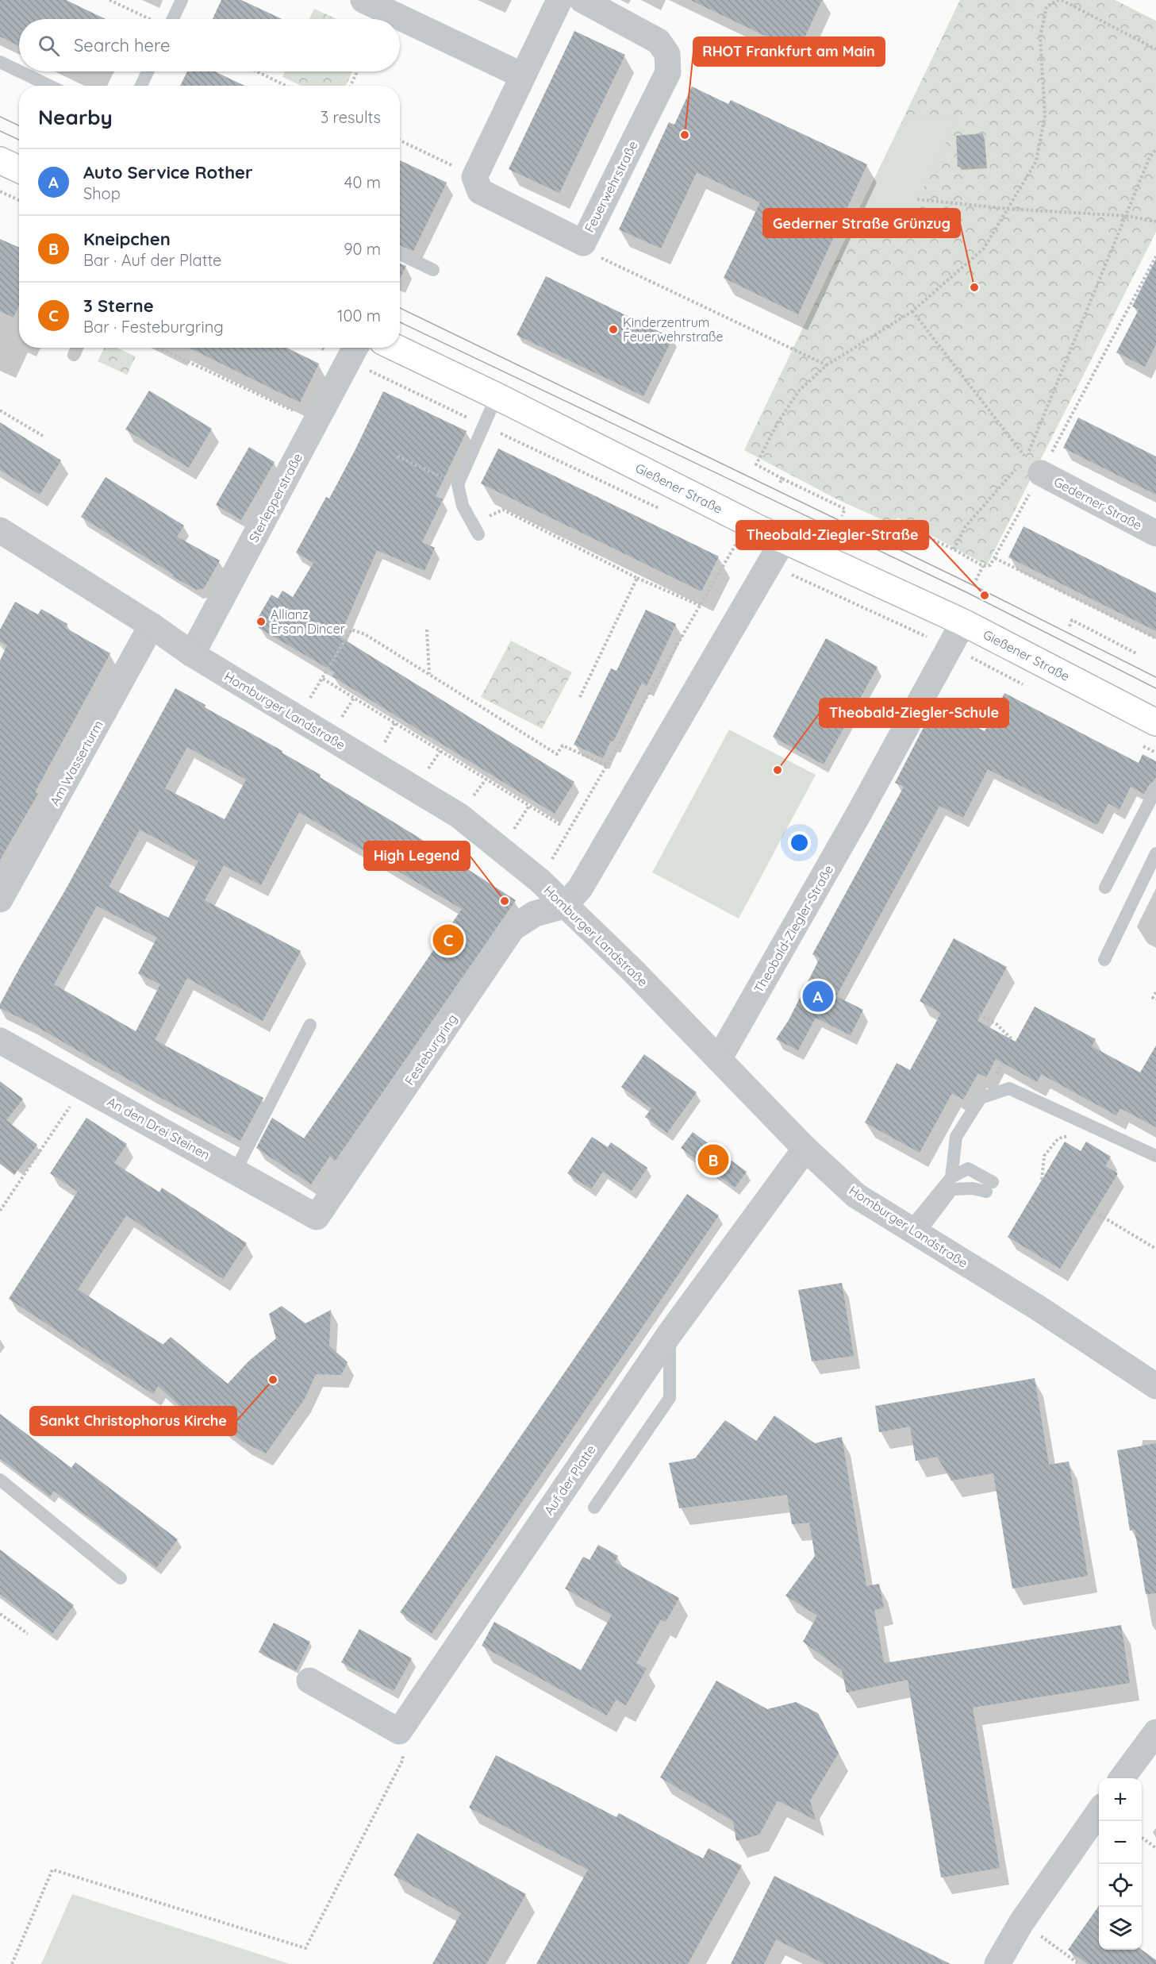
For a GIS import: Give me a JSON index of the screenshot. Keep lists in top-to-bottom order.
{
  "streets": {
    "main road": ["Gießener Straße"],
    "street": [
      "Feuerwehrstraße",
      "Sterlepperstraße",
      "Gederner Straße",
      "Homburger Landstraße",
      "Am Wasserturm",
      "Theobald-Ziegler-Straße",
      "Festeburgring",
      "An den Drei Steinen",
      "Auf der Platte"
    ]
  },
  "crossings": [
    ["Gießener Straße", "Theobald-Ziegler-Straße"],
    ["Sterlepperstraße", "Homburger Landstraße"],
    ["Homburger Landstraße", "Am Wasserturm"],
    ["Homburger Landstraße", "Theobald-Ziegler-Straße"],
    ["Homburger Landstraße", "Festeburgring"],
    ["Homburger Landstraße", "Auf der Platte"],
    ["Festeburgring", "An den Drei Steinen"]
  ],
  "places": [
    "RHOT Frankfurt am Main",
    "Gederner Straße Grünzug",
    "Kinderzentrum Feuerwehrstraße",
    "Theobald-Ziegler-Straße",
    "Allianz Ersan Dincer",
    "Theobald-Ziegler-Schule",
    "High Legend",
    "Sankt Christophorus Kirche"
  ],
  "page": {
    "search": "Search here",
    "heading": ["Nearby", "3 results"],
    "list": [
      {
        "mark": "A",
        "name": "Auto Service Rother",
        "note": "Shop",
        "value": "40 m"
      },
      {
        "mark": "B",
        "name": "Kneipchen",
        "note": "Bar · Auf der Platte",
        "value": "90 m"
      },
      {
        "mark": "C",
        "name": "3 Sterne",
        "note": "Bar · Festeburgring",
        "value": "100 m"
      }
    ],
    "pins": ["C", "A", "B"],
    "map_buttons": ["+", "−"]
  }
}
